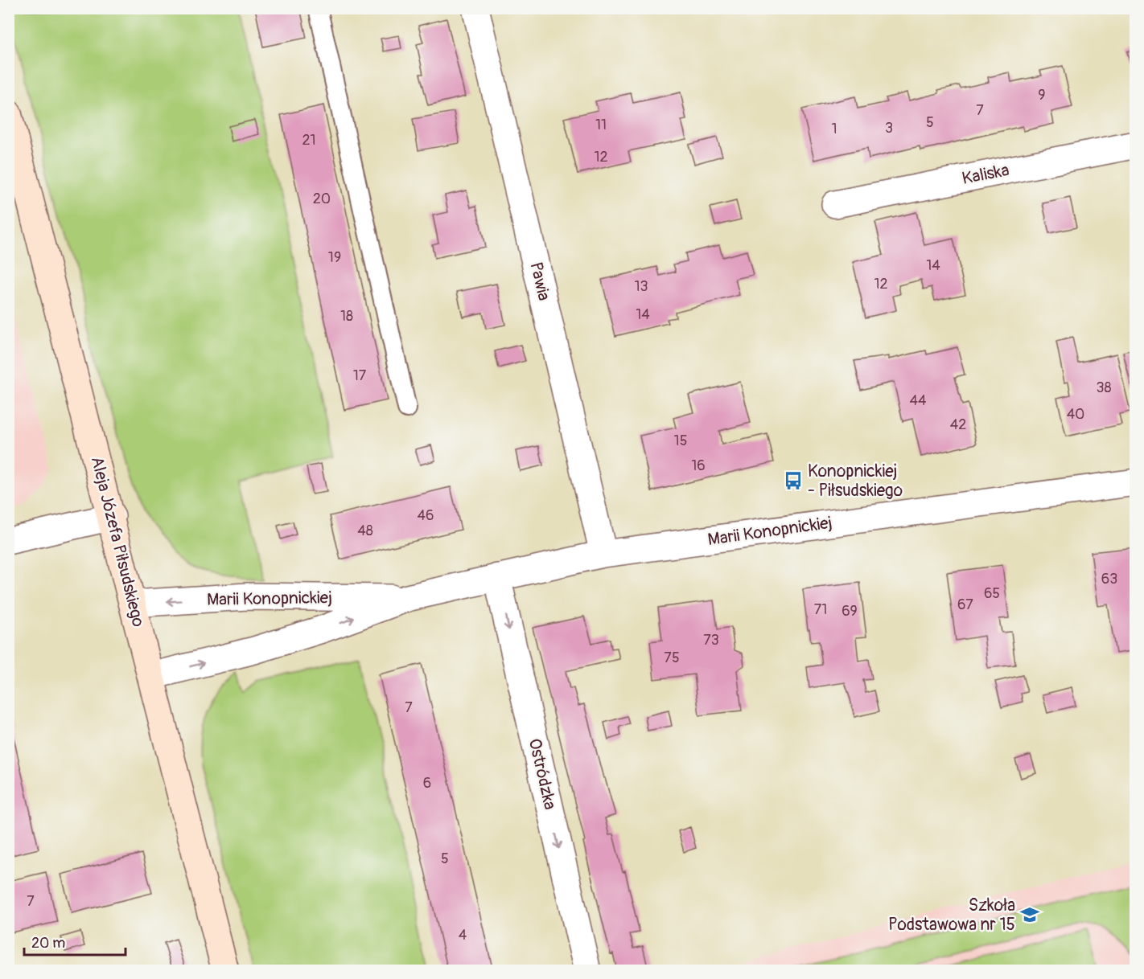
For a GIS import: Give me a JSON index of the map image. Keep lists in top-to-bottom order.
{
  "streets": {
    "main road": ["Aleja Józefa Piłsudskiego"],
    "street": [
      "Kaliska",
      "Pawia",
      "Marii Konopnickiej",
      "Ostródzka"
    ]
  },
  "crossings": [
    ["Pawia", "Marii Konopnickiej"],
    ["Marii Konopnickiej", "Aleja Józefa Piłsudskiego"],
    ["Marii Konopnickiej", "Ostródzka"]
  ],
  "one_way": ["Ostródzka"],
  "places": {
    "bus stop": ["Konopnickiej - Piłsudskiego"],
    "school or university": ["Szkoła Podstawowa nr 15"]
  },
  "house_numbers": [
    "9",
    "7",
    "5",
    "11",
    "3",
    "1",
    "21",
    "12",
    "20",
    "19",
    "14",
    "12",
    "13",
    "14",
    "18",
    "17",
    "38",
    "44",
    "40",
    "42",
    "15",
    "16",
    "46",
    "48",
    "63",
    "65",
    "67",
    "71",
    "69",
    "73",
    "75",
    "7",
    "6",
    "5",
    "7",
    "4"
  ],
  "scale_bar": "20 m"
}
